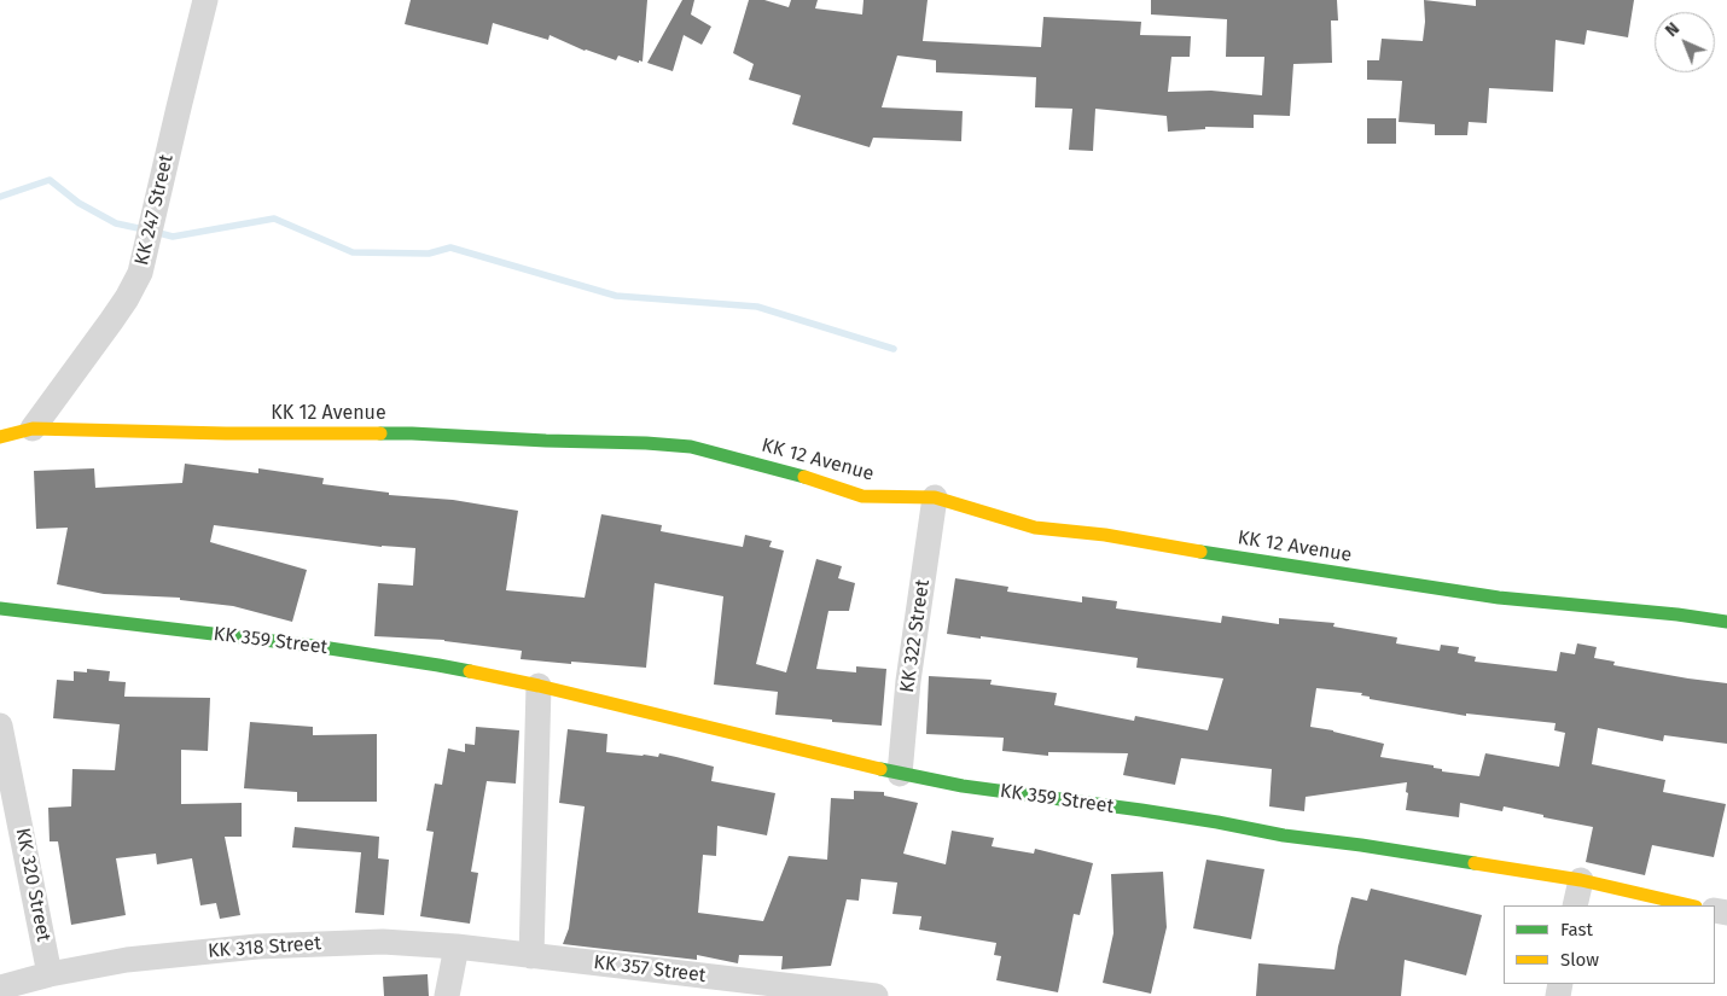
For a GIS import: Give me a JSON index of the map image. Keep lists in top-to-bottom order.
{
  "streets": {
    "main road": ["KK 12 Avenue", "KK 359 Street"],
    "street": [
      "KK 247 Street",
      "KK 322 Street",
      "KK 320 Street",
      "KK 318 Street",
      "KK 357 Street"
    ]
  },
  "crossings": [
    ["KK 247 Street", "KK 12 Avenue"],
    ["KK 12 Avenue", "KK 322 Street"],
    ["KK 322 Street", "KK 359 Street"],
    ["KK 320 Street", "KK 318 Street"],
    ["KK 318 Street", "KK 357 Street"]
  ],
  "legend": ["Fast", "Slow"],
  "north": "top left"
}
